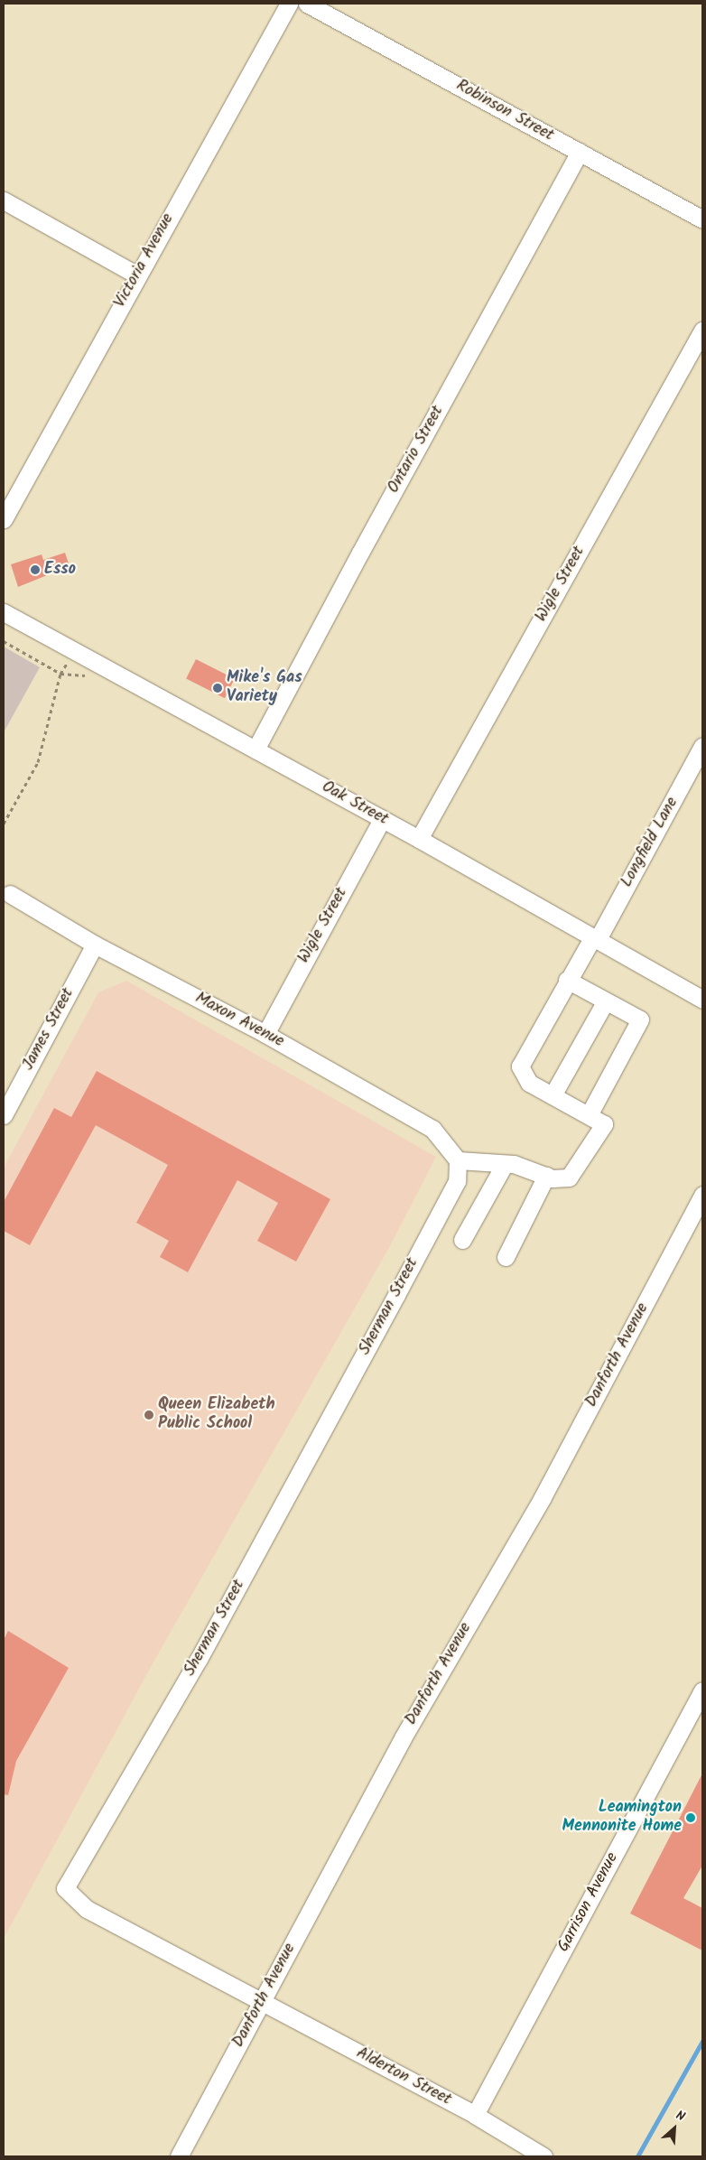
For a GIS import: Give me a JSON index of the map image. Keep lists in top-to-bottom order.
{
  "streets": {
    "street": [
      "Robinson Street",
      "Victoria Avenue",
      "Ontario Street",
      "Wigle Street",
      "Oak Street",
      "Longfield Lane",
      "Maxon Avenue",
      "James Street",
      "Sherman Street",
      "Danforth Avenue",
      "Garrison Avenue",
      "Alderton Street"
    ]
  },
  "crossings": [
    ["Robinson Street", "Ontario Street"],
    ["Ontario Street", "Oak Street"],
    ["Wigle Street", "Oak Street"],
    ["Wigle Street", "Maxon Avenue"],
    ["Oak Street", "Longfield Lane"],
    ["Maxon Avenue", "James Street"],
    ["Maxon Avenue", "Sherman Street"],
    ["Sherman Street", "Danforth Avenue"],
    ["Sherman Street", "Alderton Street"],
    ["Danforth Avenue", "Alderton Street"],
    ["Garrison Avenue", "Alderton Street"]
  ],
  "places": [
    "Esso",
    "Mike's Gas Variety",
    "Queen Elizabeth Public School",
    "Leamington Mennonite Home"
  ],
  "north": "top right"
}
